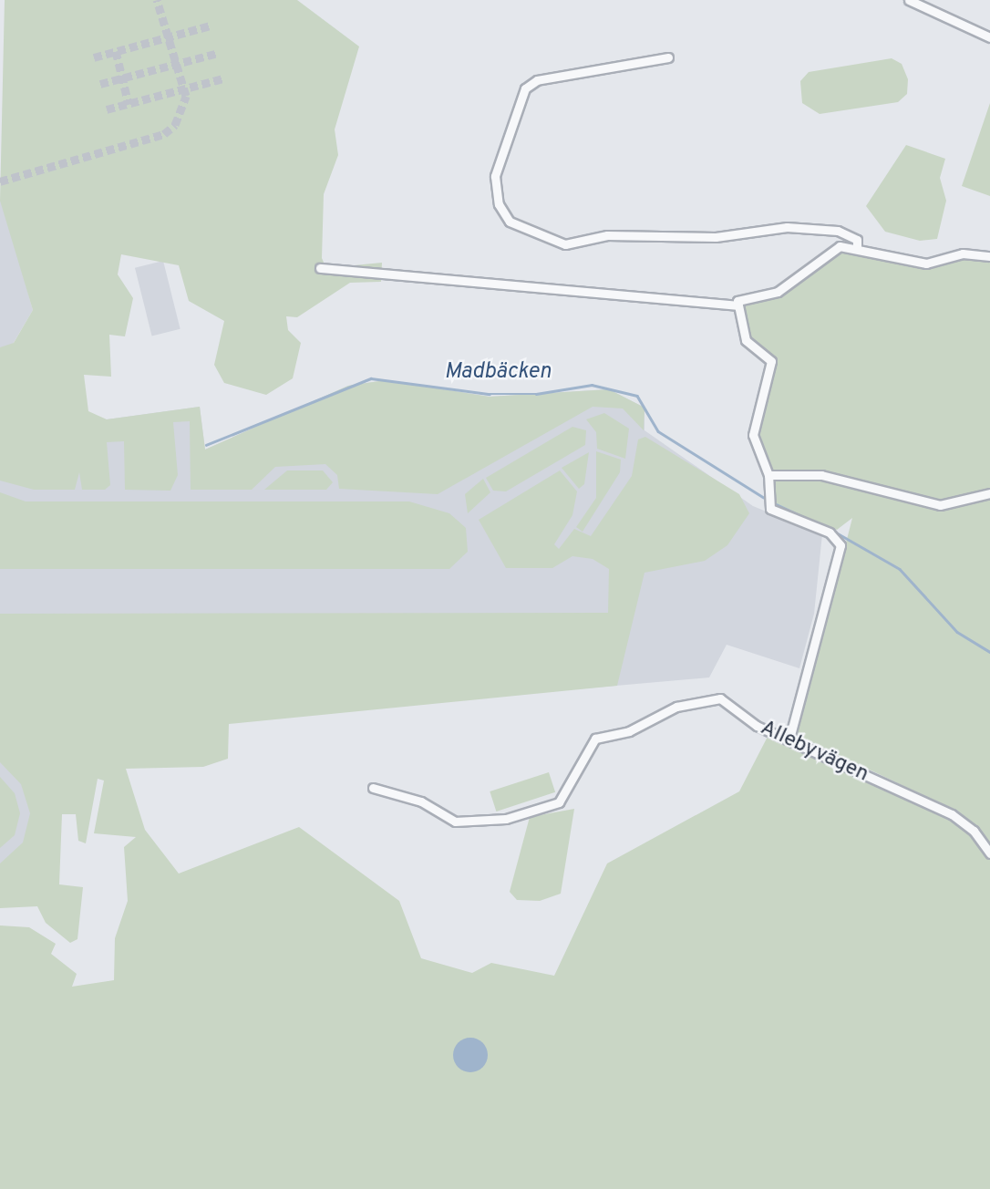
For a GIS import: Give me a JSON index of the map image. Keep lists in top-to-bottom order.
{
  "streets": {
    "street": ["Allebyvägen"]
  },
  "water": ["Madbäcken"]
}
